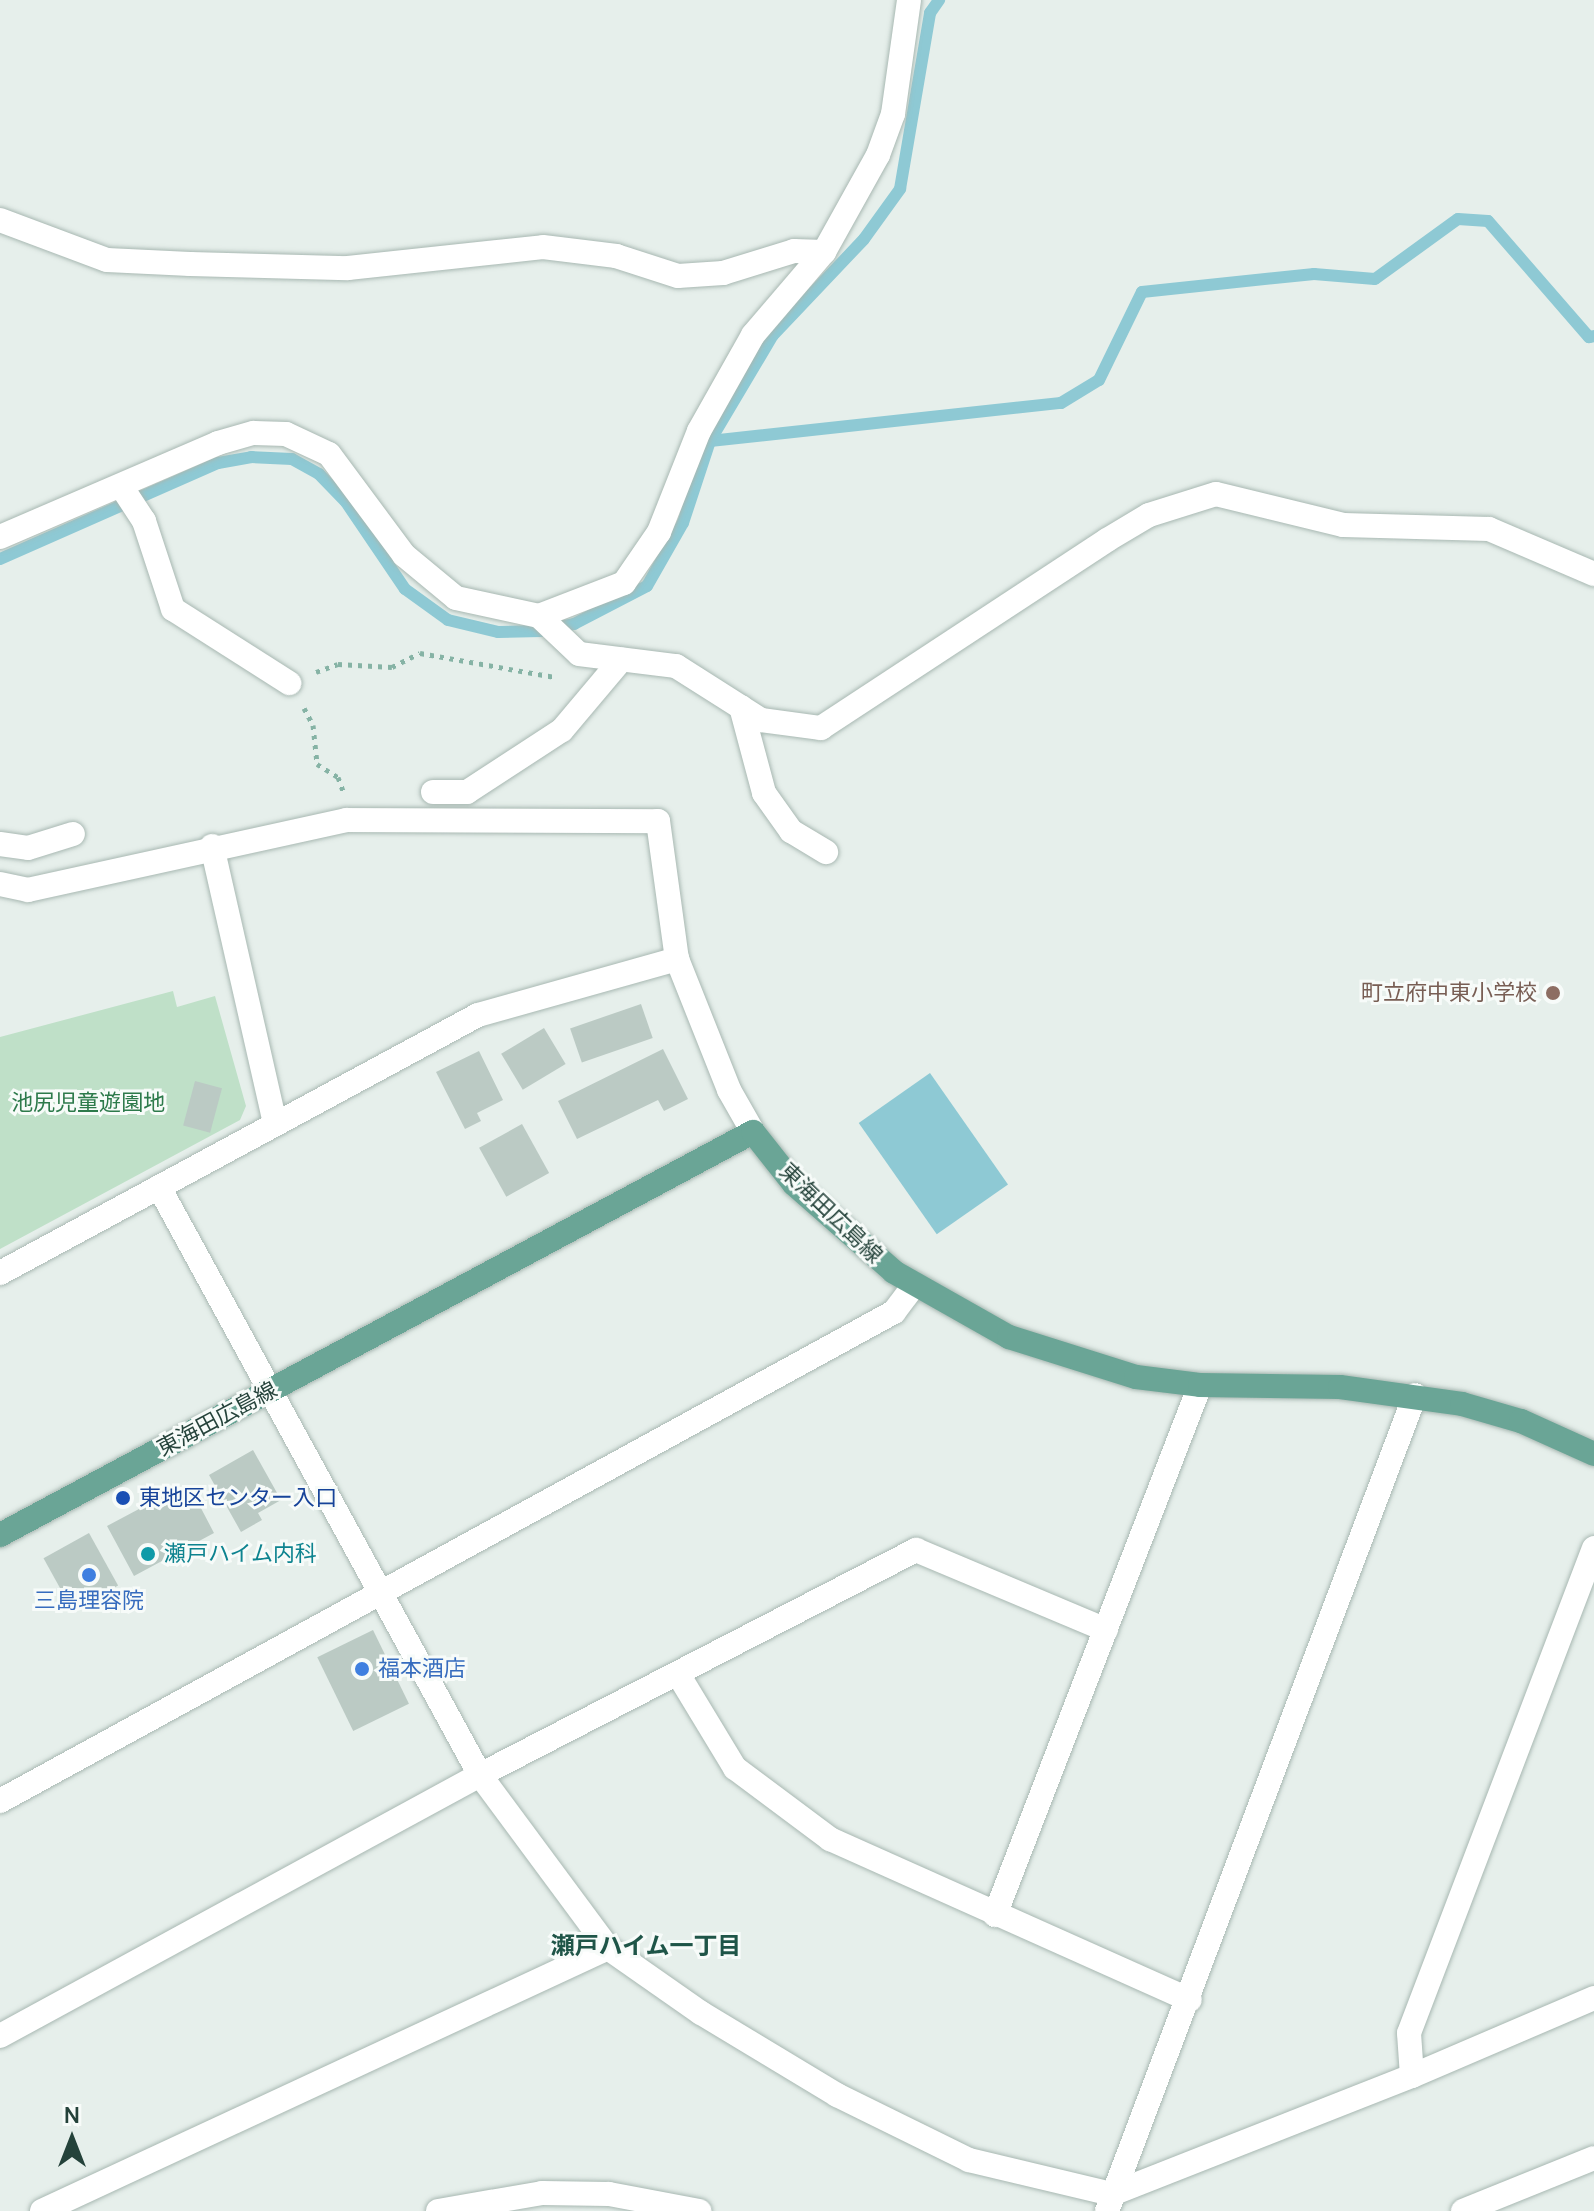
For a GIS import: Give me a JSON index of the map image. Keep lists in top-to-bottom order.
{
  "streets": {
    "main road": ["東海田広島線"]
  },
  "districts": ["瀬戸ハイム一丁目"],
  "parks": ["池尻児童遊園地"],
  "places": [
    "町立府中東小学校",
    "東地区センター入口",
    "瀬戸ハイム内科",
    "三島理容院",
    "福本酒店"
  ],
  "north": "top"
}
